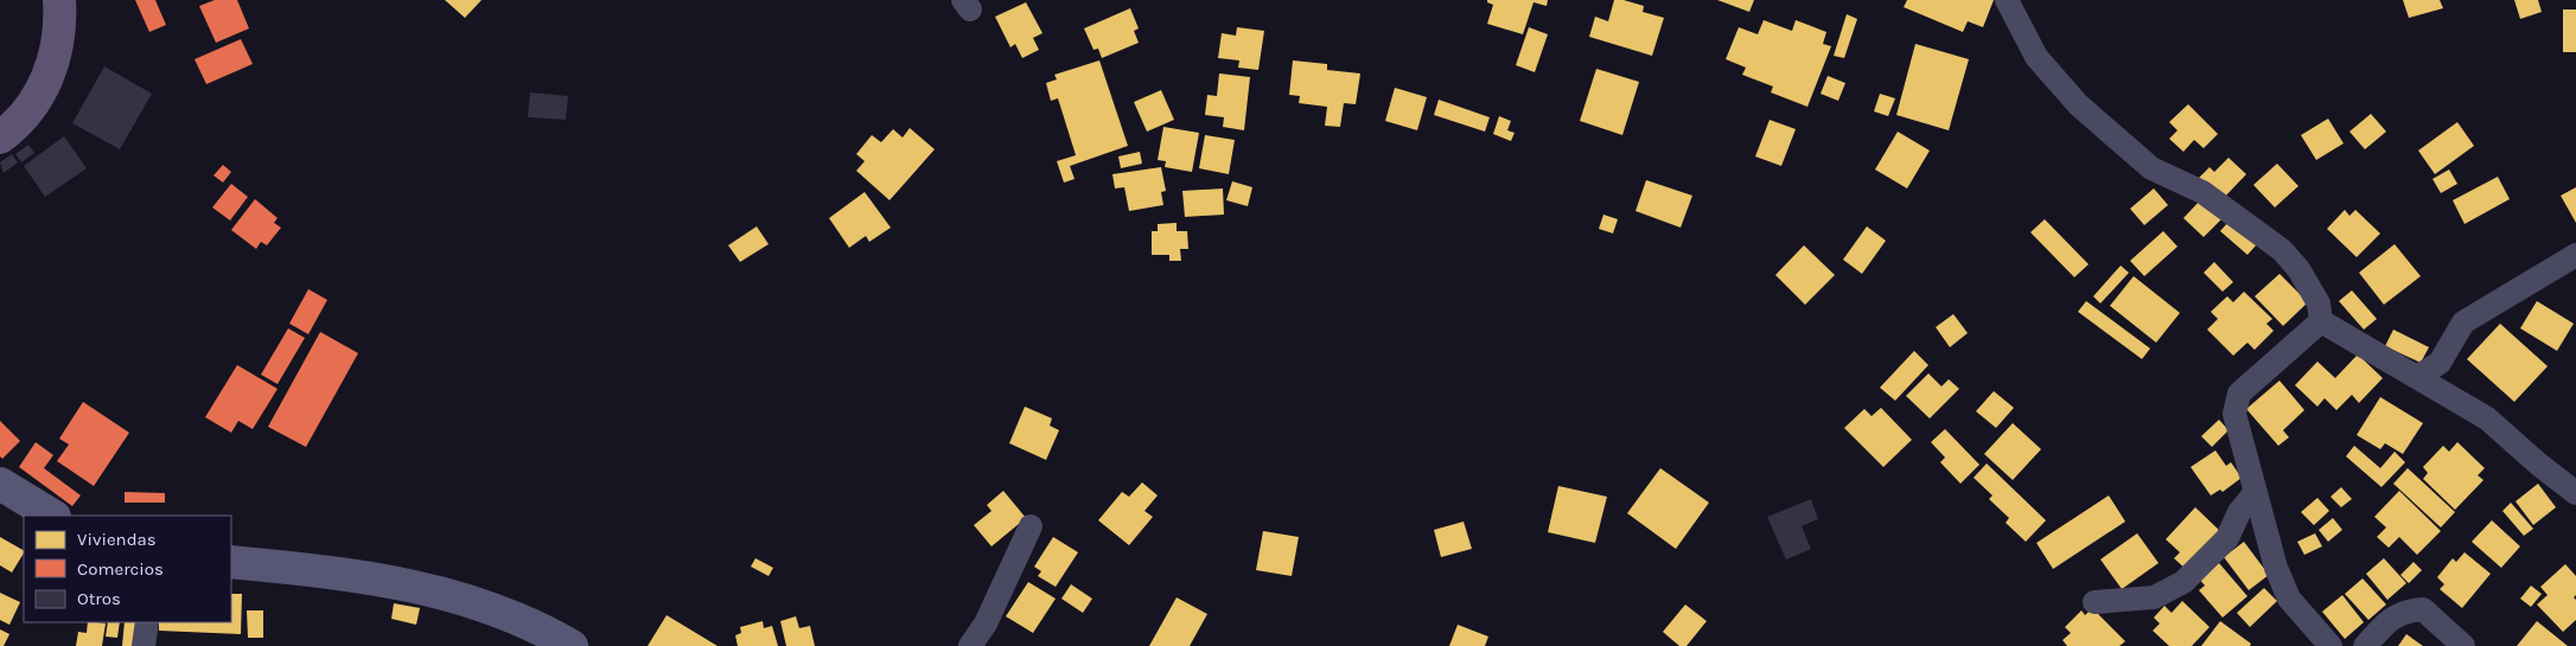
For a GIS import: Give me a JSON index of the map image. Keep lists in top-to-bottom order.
{
  "legend": ["Viviendas", "Comercios", "Otros"]
}
